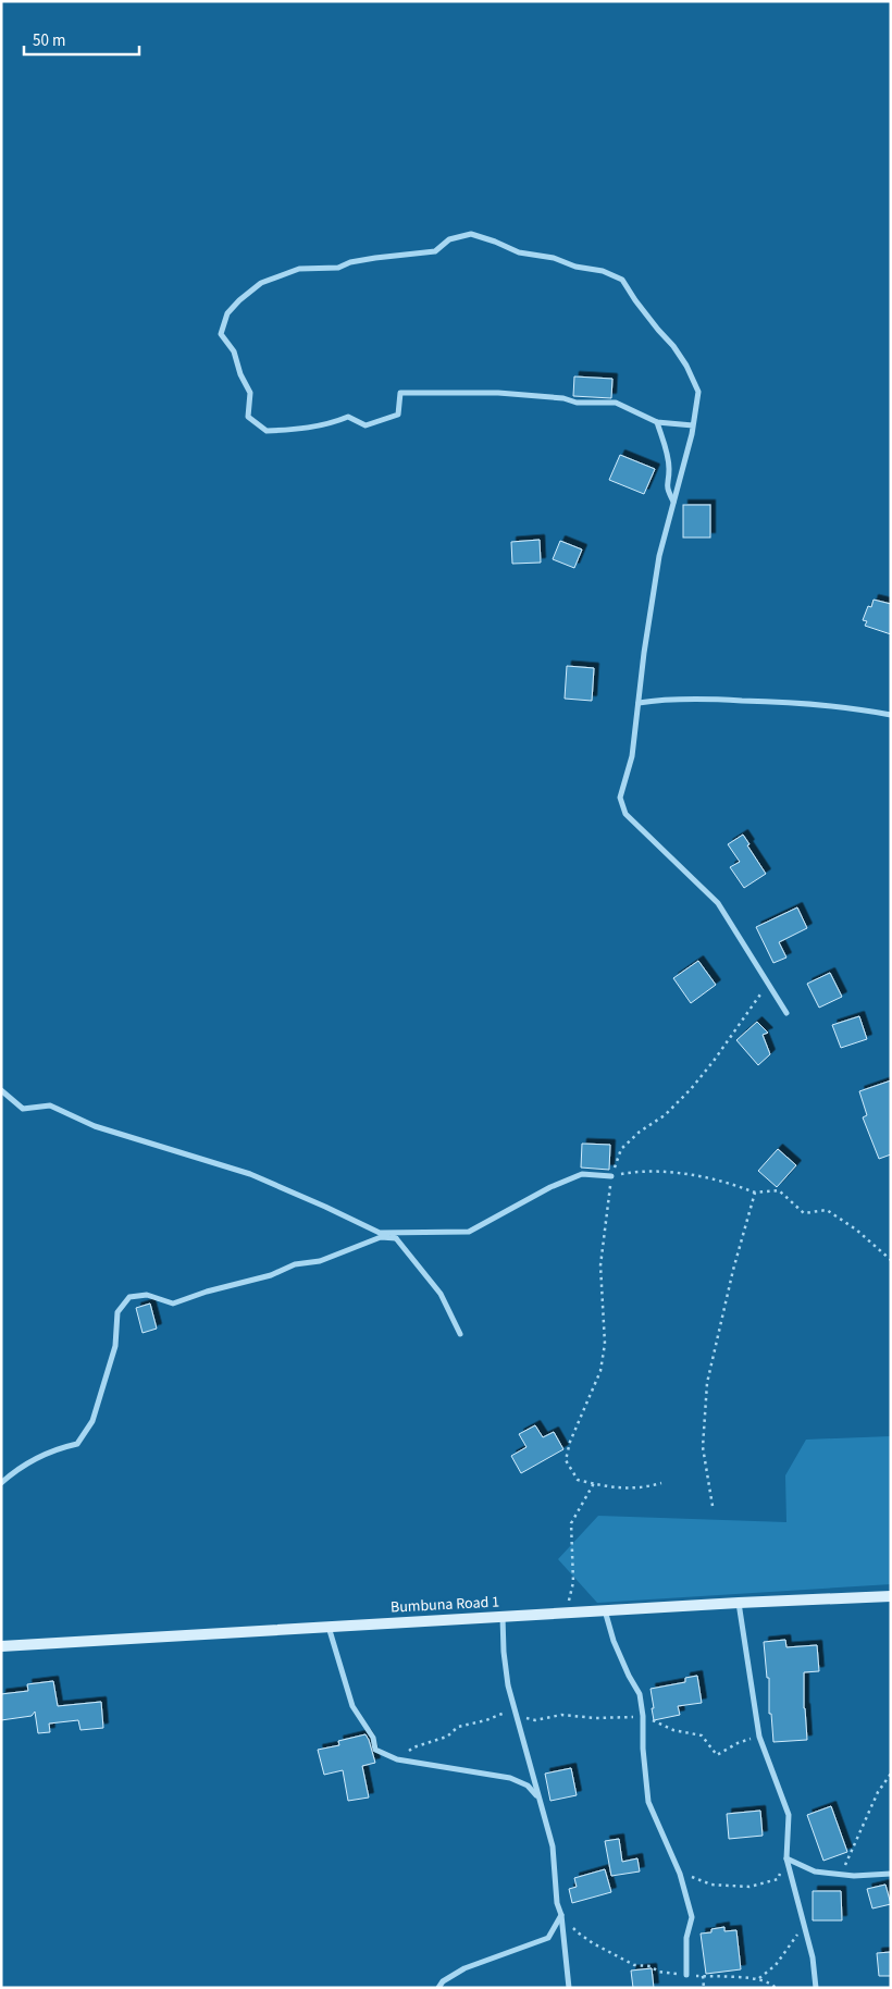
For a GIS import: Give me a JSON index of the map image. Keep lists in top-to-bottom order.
{
  "streets": {
    "main road": ["Bumbuna Road 1"]
  },
  "scale_bar": "50 m"
}
